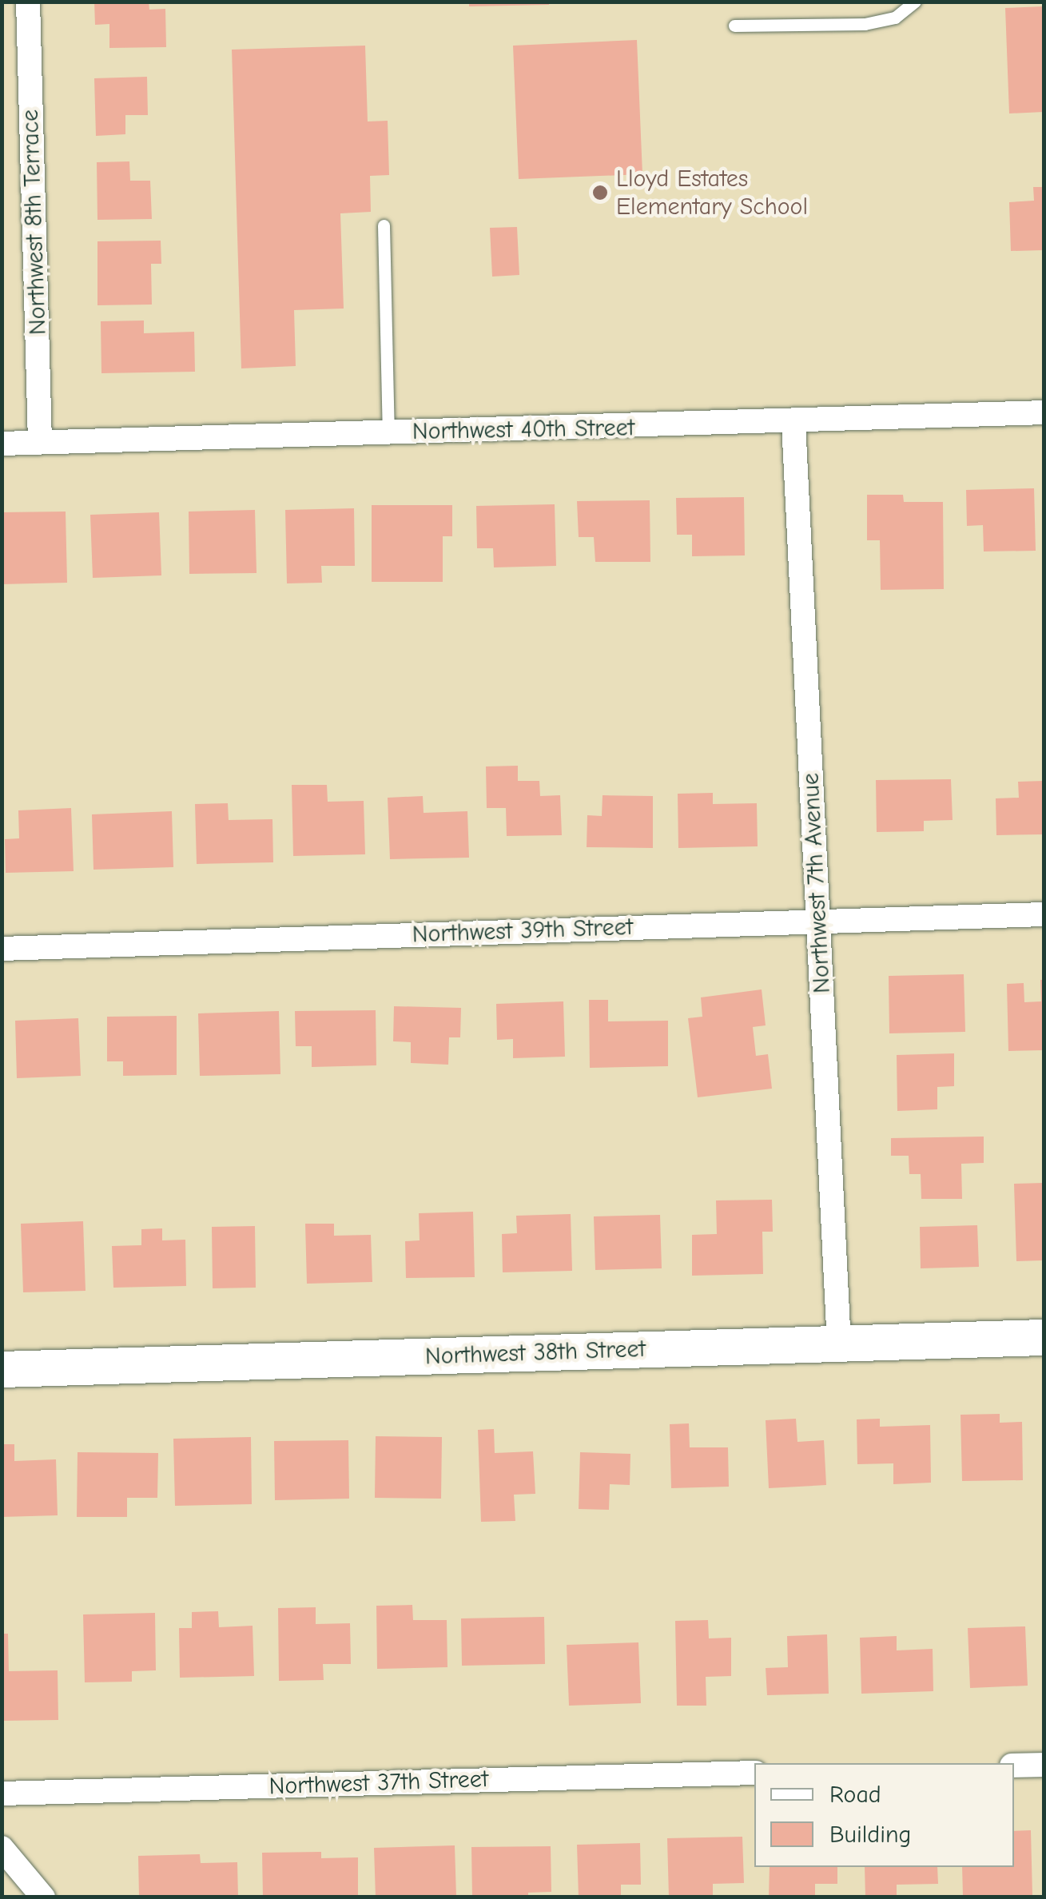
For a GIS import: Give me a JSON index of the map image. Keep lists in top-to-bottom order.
{
  "streets": {
    "street": [
      "Northwest 8th Terrace",
      "Northwest 40th Street",
      "Northwest 7th Avenue",
      "Northwest 39th Street",
      "Northwest 38th Street",
      "Northwest 37th Street"
    ]
  },
  "crossings": [
    ["Northwest 8th Terrace", "Northwest 40th Street"],
    ["Northwest 40th Street", "Northwest 7th Avenue"],
    ["Northwest 7th Avenue", "Northwest 39th Street"],
    ["Northwest 7th Avenue", "Northwest 38th Street"]
  ],
  "places": ["Lloyd Estates Elementary School"],
  "legend": ["Road", "Building"]
}
